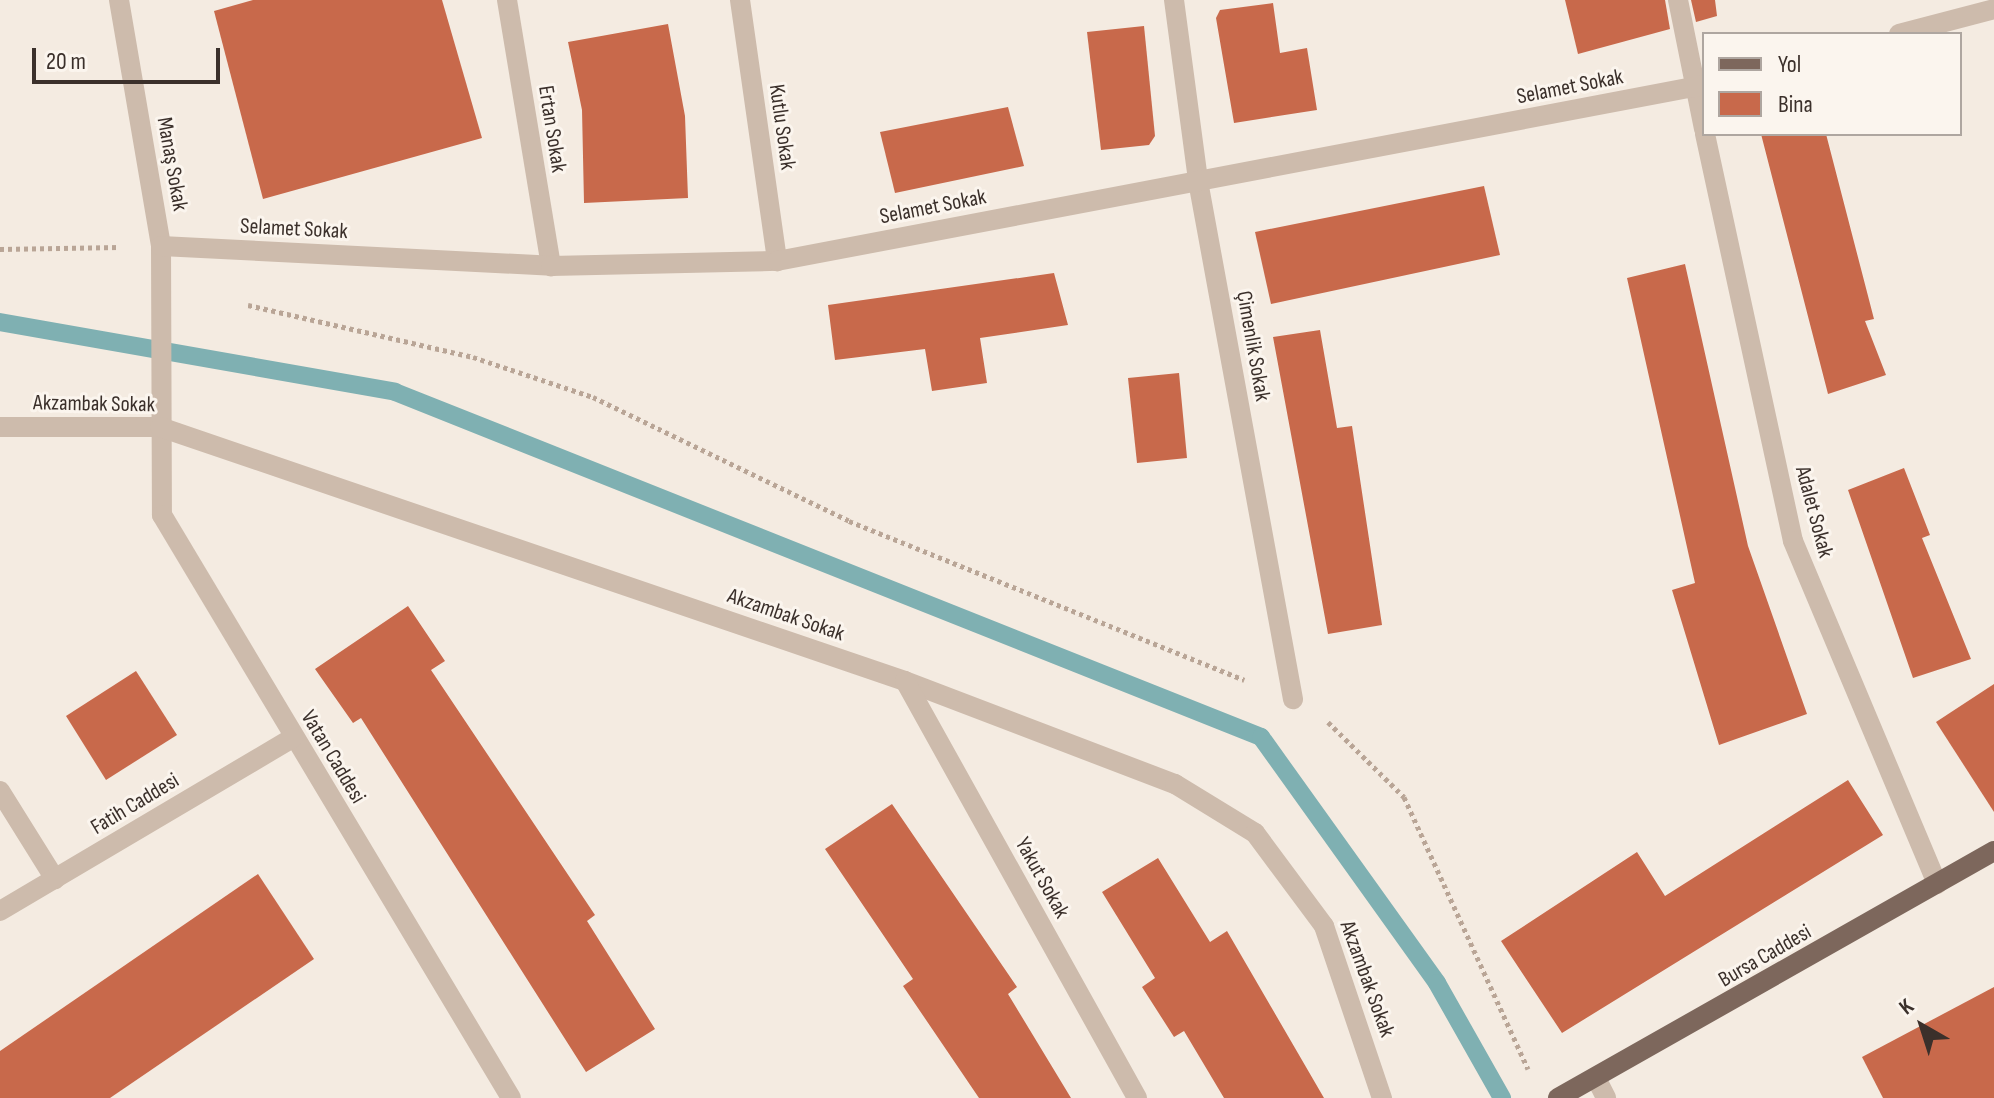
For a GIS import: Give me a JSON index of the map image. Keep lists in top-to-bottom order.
{
  "streets": {
    "main road": ["Bursa Caddesi"],
    "street": [
      "Selamet Sokak",
      "Kutlu Sokak",
      "Ertan Sokak",
      "Manaş Sokak",
      "Çimenlik Sokak",
      "Akzambak Sokak",
      "Adalet Sokak",
      "Vatan Caddesi",
      "Fatih Caddesi",
      "Yakut Sokak"
    ]
  },
  "crossings": [
    ["Selamet Sokak", "Kutlu Sokak"],
    ["Selamet Sokak", "Ertan Sokak"],
    ["Selamet Sokak", "Manaş Sokak"],
    ["Selamet Sokak", "Çimenlik Sokak"],
    ["Selamet Sokak", "Adalet Sokak"],
    ["Manaş Sokak", "Vatan Caddesi"],
    ["Akzambak Sokak", "Vatan Caddesi"],
    ["Akzambak Sokak", "Yakut Sokak"],
    ["Adalet Sokak", "Bursa Caddesi"],
    ["Vatan Caddesi", "Fatih Caddesi"]
  ],
  "legend": ["Yol", "Bina"],
  "scale_bar": "20 m",
  "north": "top left"
}
